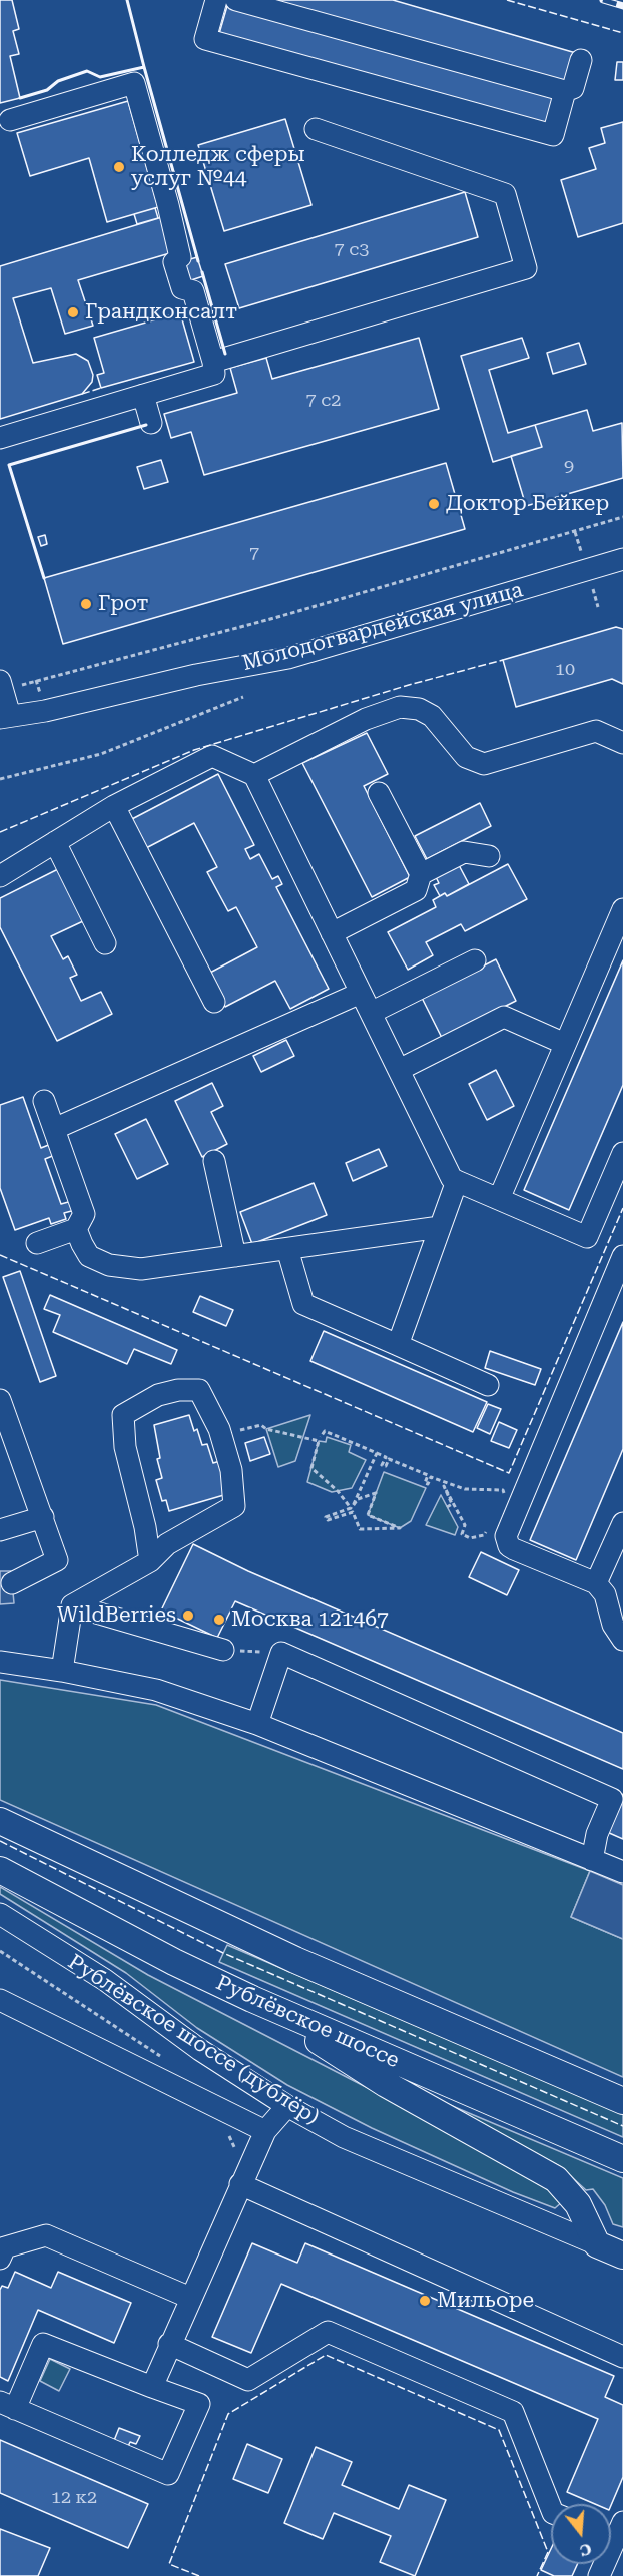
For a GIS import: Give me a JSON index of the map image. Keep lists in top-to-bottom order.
{
  "streets": {
    "main road": ["Рублёвское шоссе", "Рублёвское шоссе (дублёр)"],
    "street": ["Молодогвардейская улица"]
  },
  "places": [
    "Колледж сферы услуг №44",
    "Грандконсалт",
    "Доктор Бейкер",
    "Грот",
    "WildBerries",
    "Москва 121467",
    "Мильоре"
  ],
  "house_numbers": [
    "7 с3",
    "7 с2",
    "9",
    "7",
    "10",
    "12 к2"
  ],
  "north": "bottom"
}
